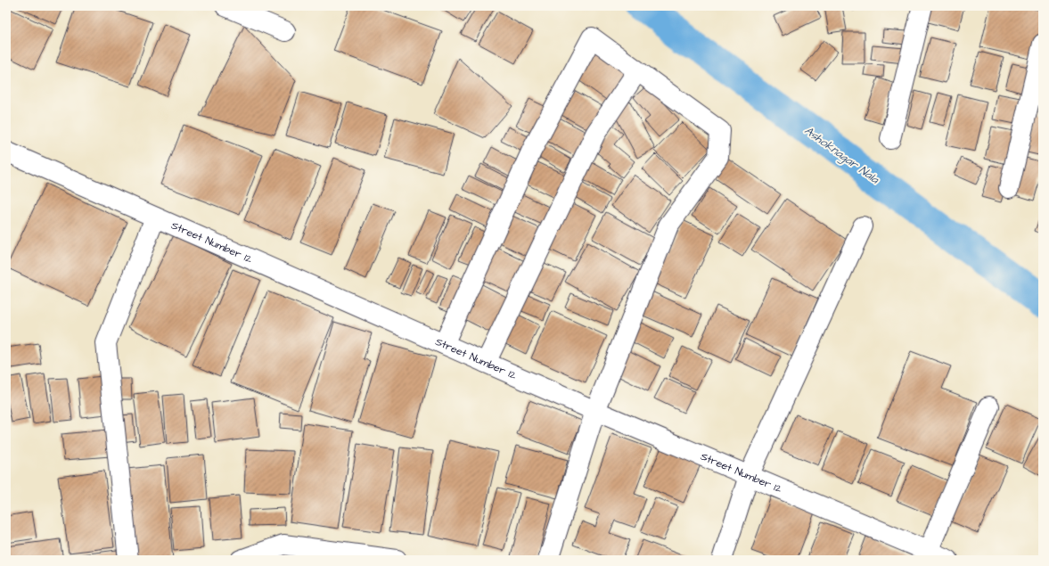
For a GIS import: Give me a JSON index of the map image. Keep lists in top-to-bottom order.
{
  "streets": {
    "street": ["Street Number 12"]
  },
  "water": ["Ashoknagar Nala"]
}
